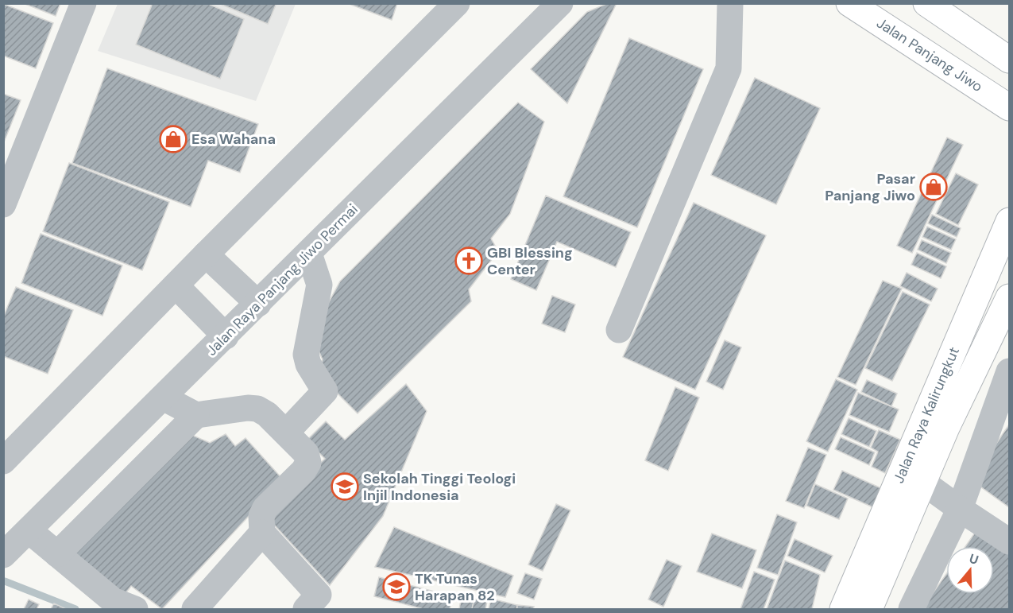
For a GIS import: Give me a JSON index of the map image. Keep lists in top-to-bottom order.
{
  "streets": {
    "main road": ["Jalan Panjang Jiwo", "Jalan Raya Kalirungkut"],
    "street": ["Jalan Raya Panjang Jiwo Permai"]
  },
  "places": {
    "shop": ["Esa Wahana", "Pasar Panjang Jiwo"],
    "church": ["GBI Blessing Center"],
    "school or university": ["Sekolah Tinggi Teologi Injil Indonesia", "TK Tunas Harapan 82"]
  },
  "north": "top"
}
